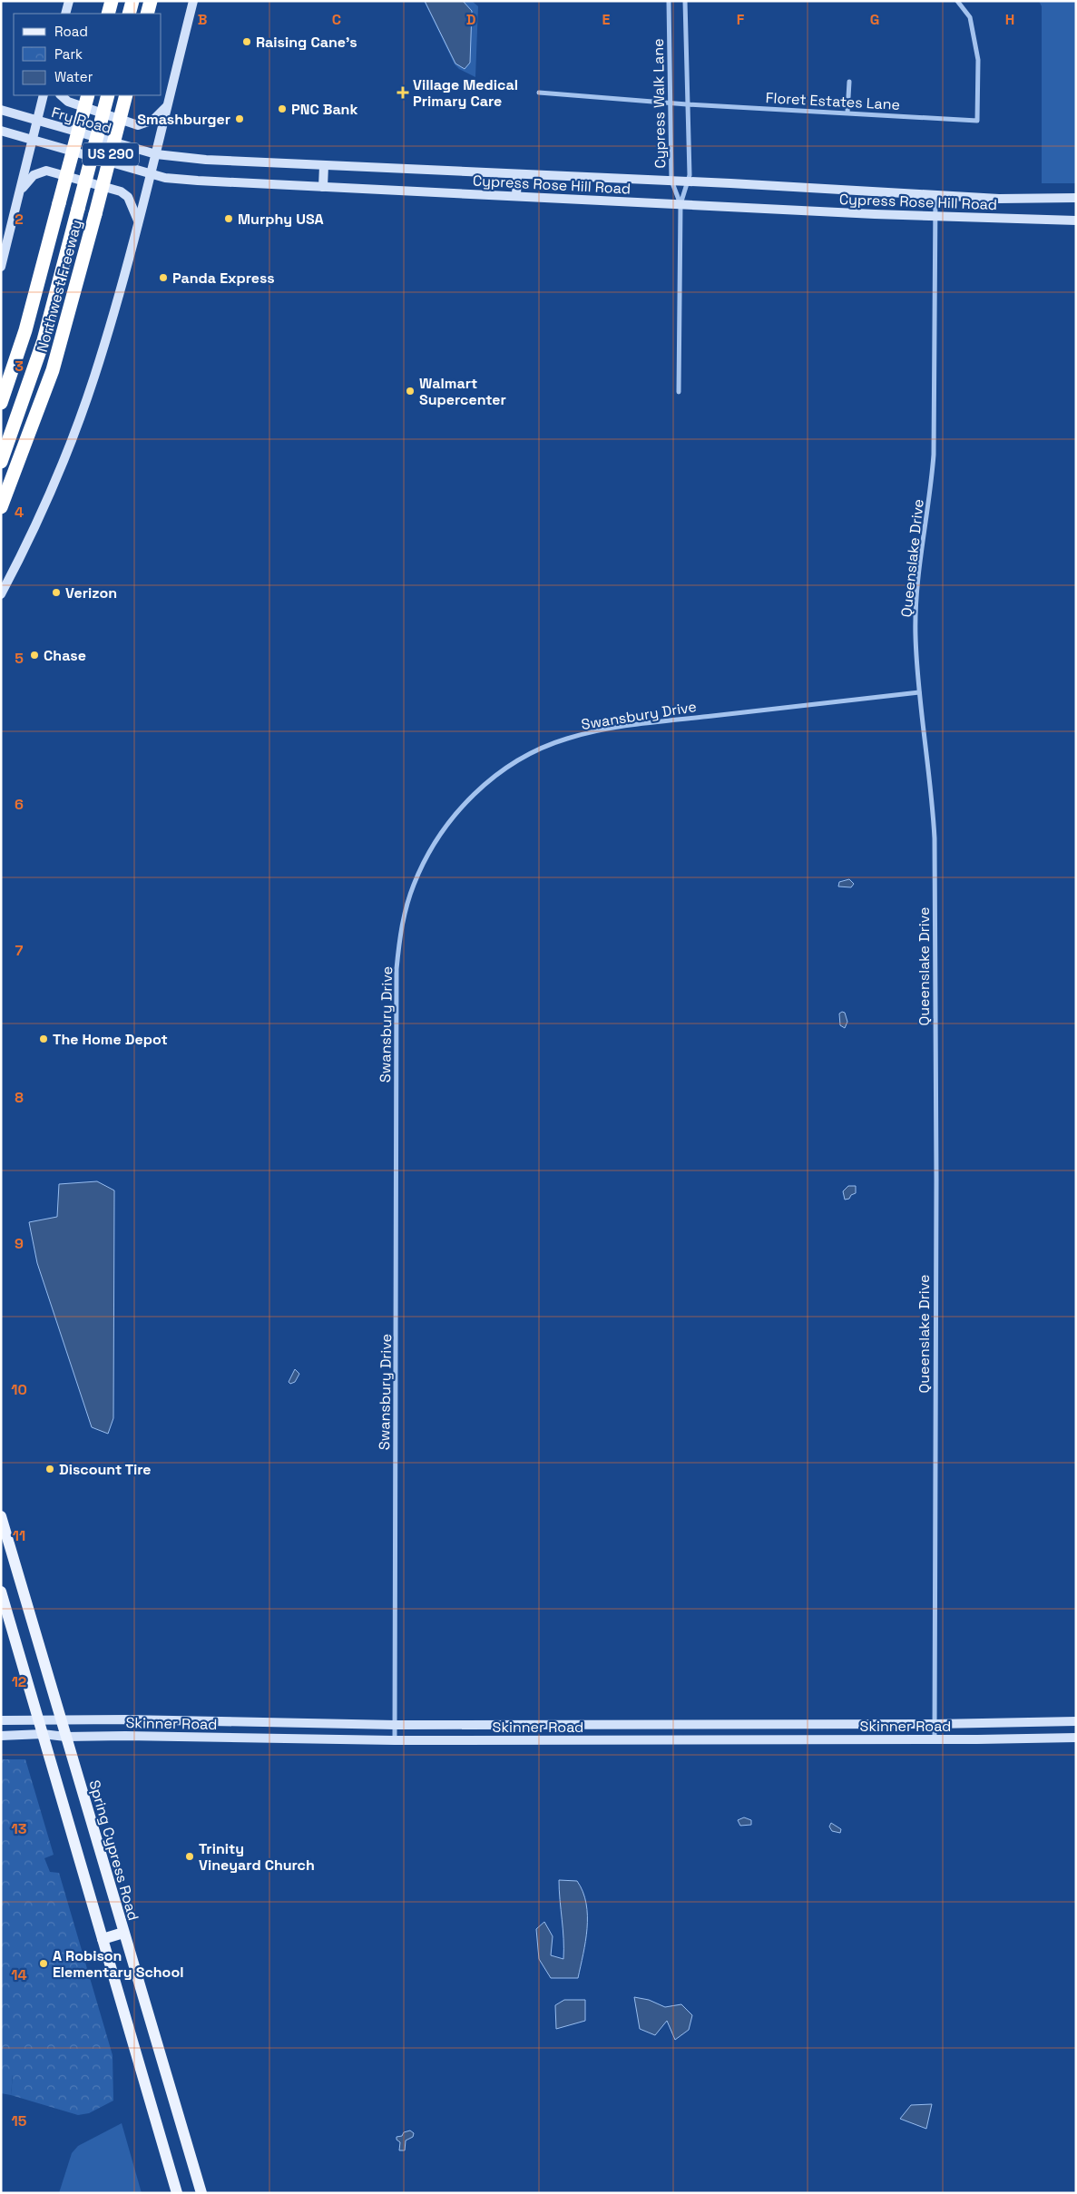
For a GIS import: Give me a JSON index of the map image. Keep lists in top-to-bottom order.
{
  "streets": {
    "highway": ["US 290", "Northwest Freeway"],
    "main road": [
      "Fry Road",
      "Cypress Rose Hill Road",
      "Skinner Road",
      "Spring Cypress Road"
    ],
    "street": [
      "Floret Estates Lane",
      "Cypress Walk Lane",
      "Queenslake Drive",
      "Swansbury Drive"
    ]
  },
  "crossings": [
    ["Floret Estates Lane", "Cypress Walk Lane"],
    ["Cypress Walk Lane", "Cypress Rose Hill Road"],
    ["Fry Road", "Cypress Rose Hill Road"],
    ["Cypress Rose Hill Road", "Queenslake Drive"],
    ["Queenslake Drive", "Swansbury Drive"],
    ["Queenslake Drive", "Skinner Road"],
    ["Swansbury Drive", "Skinner Road"],
    ["Skinner Road", "Spring Cypress Road"]
  ],
  "places": {
    "other": [
      "Raising Cane's",
      "PNC Bank",
      "Smashburger",
      "Murphy USA",
      "Panda Express",
      "Walmart Supercenter",
      "Verizon",
      "Chase",
      "The Home Depot",
      "Discount Tire",
      "Trinity Vineyard Church",
      "A Robison Elementary School"
    ],
    "health": ["Village Medical Primary Care"]
  },
  "legend": ["Road", "Park", "Water"],
  "grid": {
    "columns": [
      "B",
      "C",
      "D",
      "E",
      "F",
      "G",
      "H"
    ],
    "rows": [
      "2",
      "3",
      "4",
      "5",
      "6",
      "7",
      "8",
      "9",
      "10",
      "11",
      "12",
      "13",
      "14",
      "15"
    ]
  }
}
